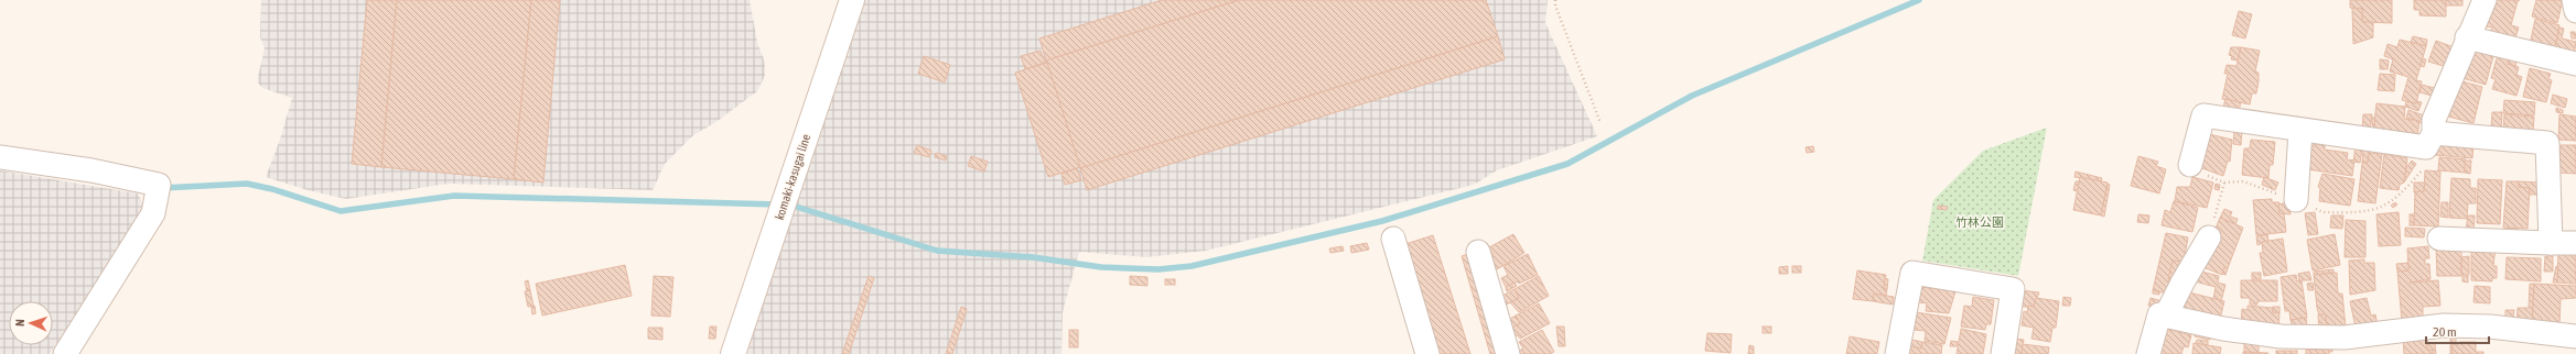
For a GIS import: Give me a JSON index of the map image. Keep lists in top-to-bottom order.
{
  "streets": {
    "main road": ["komaki-kasugai line"]
  },
  "parks": ["竹林公園"],
  "scale_bar": "20 m",
  "north": "left"
}
